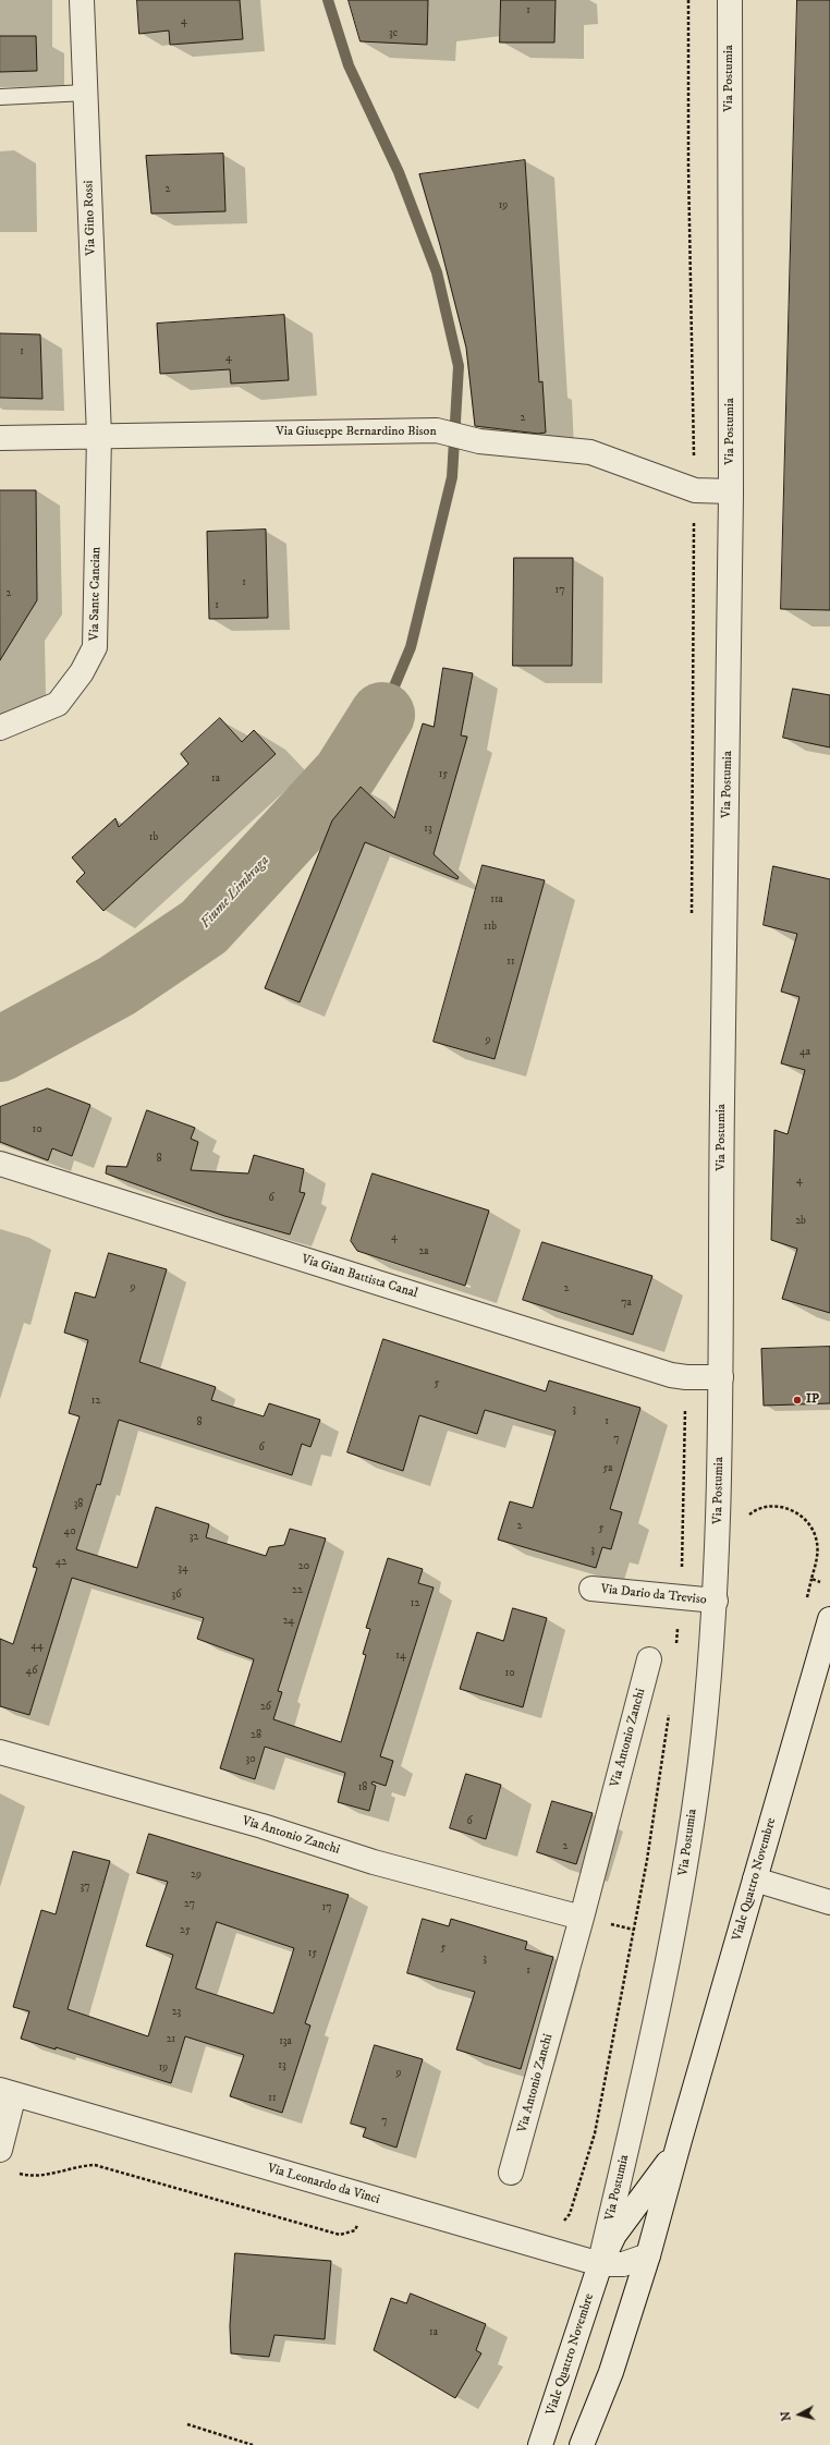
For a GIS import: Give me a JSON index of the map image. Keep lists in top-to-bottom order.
{
  "streets": {
    "street": [
      "Via Postumia",
      "Via Gino Rossi",
      "Via Giuseppe Bernardino Bison",
      "Via Sante Cancian",
      "Via Gian Battista Canal",
      "Via Dario da Treviso",
      "Via Antonio Zanchi",
      "Viale Quattro Novembre",
      "Via Leonardo da Vinci"
    ]
  },
  "crossings": [
    ["Via Postumia", "Via Giuseppe Bernardino Bison"],
    ["Via Postumia", "Via Gian Battista Canal"],
    ["Via Postumia", "Via Dario da Treviso"],
    ["Via Postumia", "Viale Quattro Novembre"],
    ["Via Postumia", "Via Leonardo da Vinci"],
    ["Via Gino Rossi", "Via Giuseppe Bernardino Bison"],
    ["Via Gino Rossi", "Via Sante Cancian"],
    ["Via Giuseppe Bernardino Bison", "Via Sante Cancian"],
    ["Viale Quattro Novembre", "Via Leonardo da Vinci"]
  ],
  "water": ["Fiume Limbraga"],
  "places": ["IP"],
  "house_numbers": [
    "1",
    "4",
    "3c",
    "2",
    "19",
    "1",
    "4",
    "2",
    "1",
    "17",
    "2",
    "1",
    "15",
    "1a",
    "13",
    "1b",
    "11a",
    "11b",
    "11",
    "9",
    "4a",
    "10",
    "8",
    "4",
    "6",
    "2b",
    "4",
    "2a",
    "9",
    "2",
    "7a",
    "5",
    "12",
    "3",
    "1",
    "8",
    "7",
    "6",
    "5a",
    "38",
    "2",
    "5",
    "40",
    "32",
    "3",
    "42",
    "20",
    "34",
    "22",
    "36",
    "12",
    "24",
    "44",
    "14",
    "46",
    "10",
    "26",
    "28",
    "30",
    "18",
    "6",
    "2",
    "29",
    "37",
    "27",
    "17",
    "25",
    "5",
    "15",
    "3",
    "1",
    "23",
    "21",
    "13a",
    "13",
    "19",
    "9",
    "11",
    "7",
    "1a"
  ],
  "north": "left"
}
